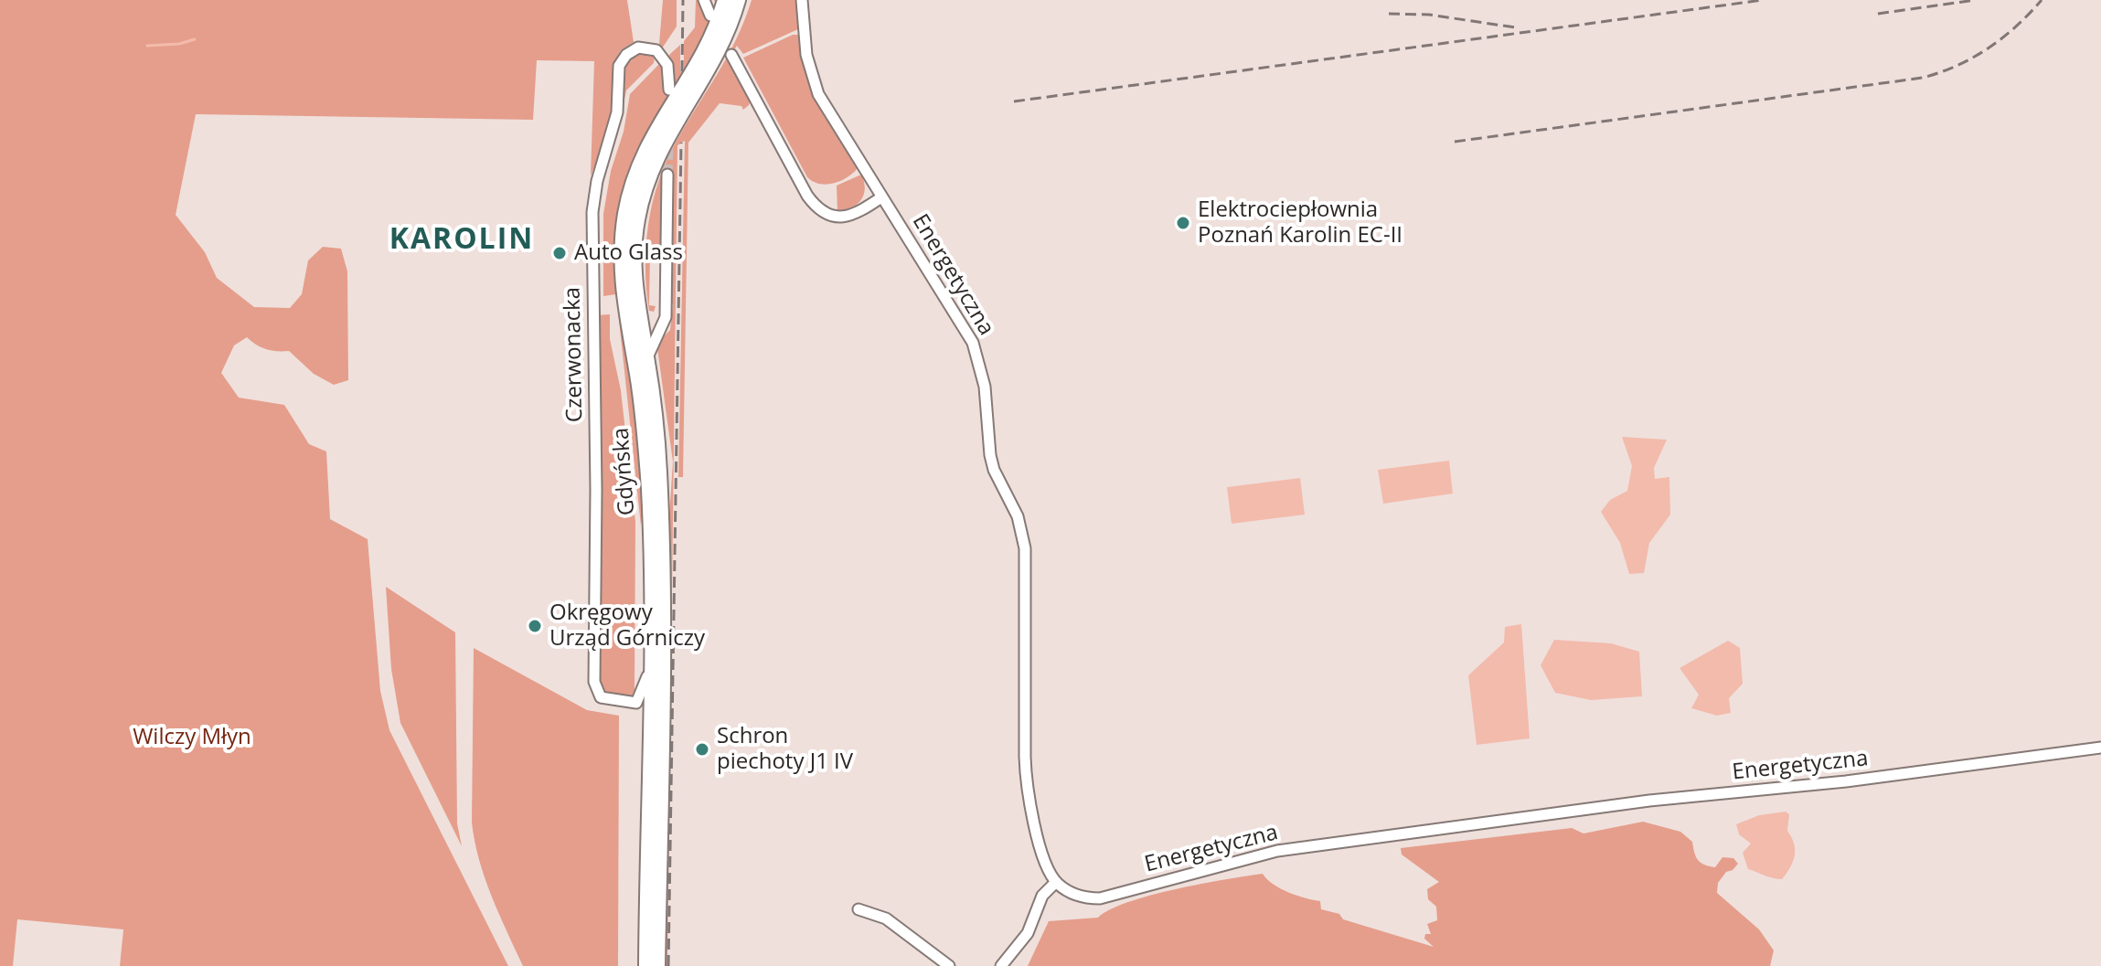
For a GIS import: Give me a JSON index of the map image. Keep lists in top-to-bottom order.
{
  "streets": {
    "main road": ["Gdyńska"],
    "street": ["Energetyczna", "Czerwonacka"]
  },
  "districts": ["KAROLIN"],
  "parks": ["Wilczy Młyn"],
  "places": [
    "Elektrociepłownia Poznań Karolin EC-II",
    "Auto Glass",
    "Okręgowy Urząd Górniczy",
    "Schron piechoty J1 IV"
  ]
}
